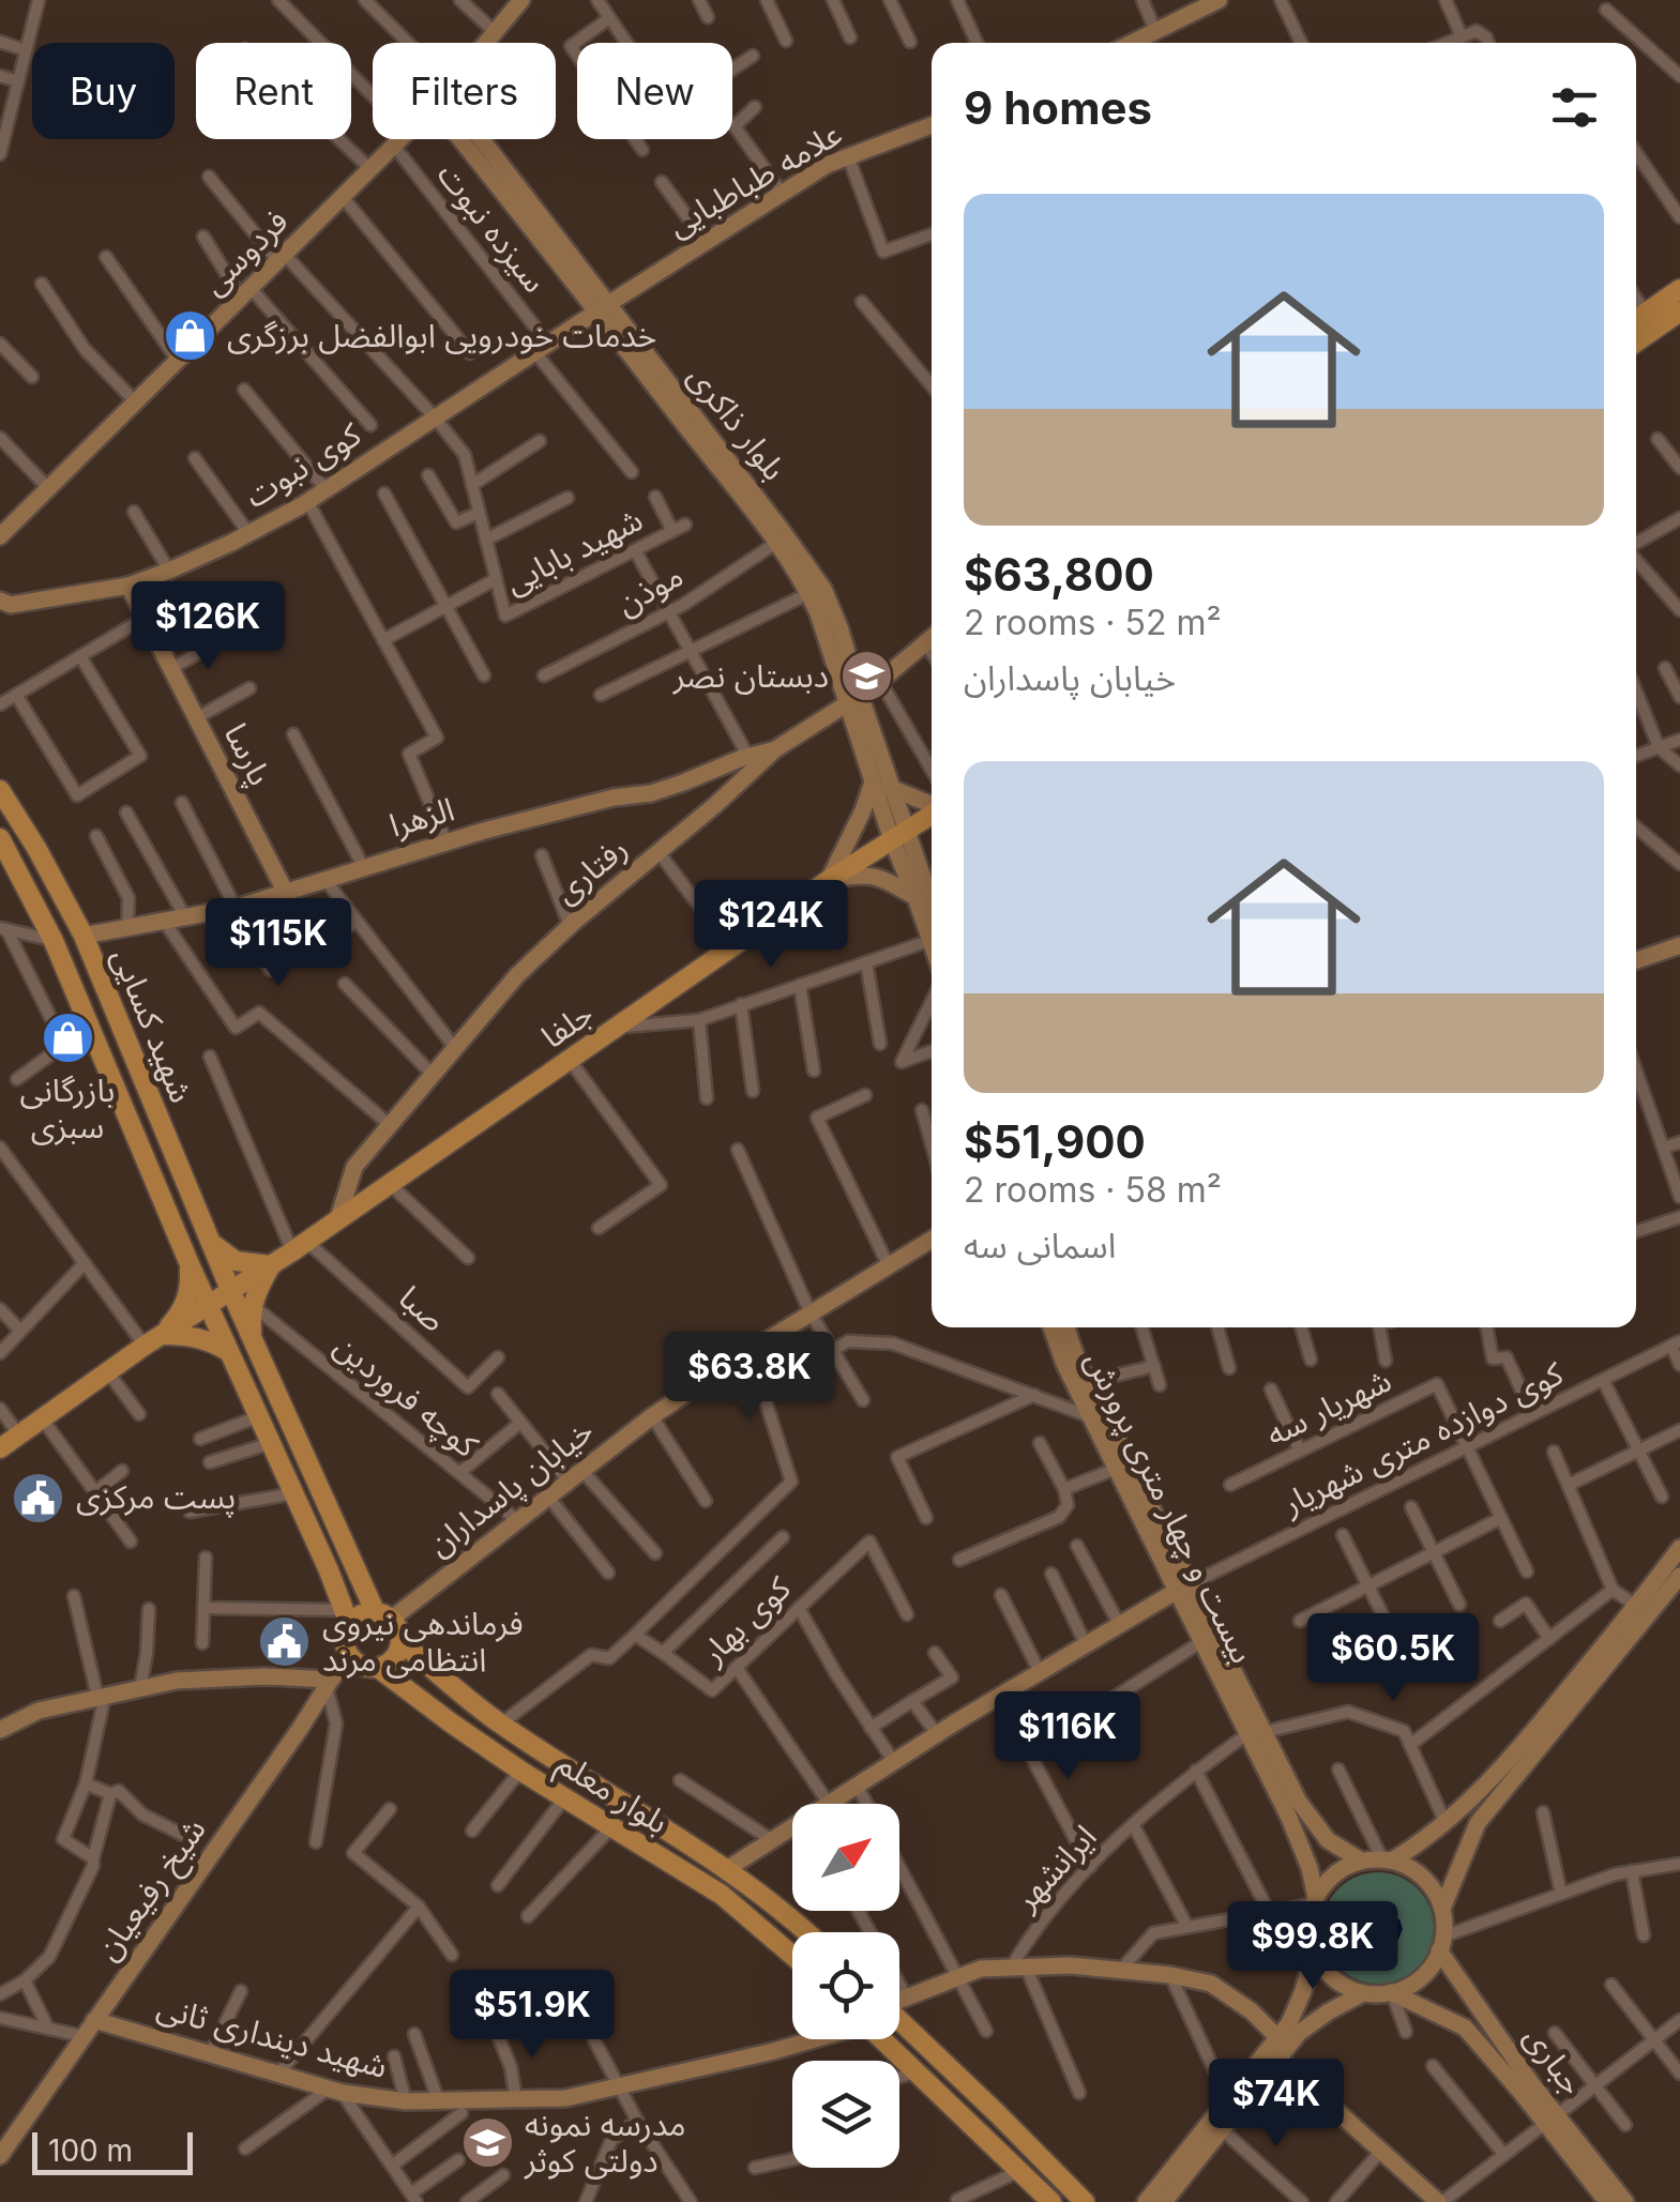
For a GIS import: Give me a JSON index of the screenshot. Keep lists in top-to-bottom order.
{
  "streets": {
    "main road": ["شهید کسایی", "جلفا", "بلوار معلم"],
    "street": [
      "علامه طباطبایی",
      "سیزده نبوت",
      "فردوسی",
      "بلوار ذاکری",
      "کوی نبوت",
      "شهید بابایی",
      "موذن",
      "پارسا",
      "الزهرا",
      "رفتاری",
      "صبا",
      "کوچه فروردین",
      "شهریار سه",
      "کوی دوازده متری شهریار",
      "خیابان پاسداران",
      "بیست و چهار متری پرورش",
      "کوی بهار",
      "ایرانشهر",
      "شیخ رفیعیان",
      "شهید دینداری ثانی",
      "جباری"
    ]
  },
  "crossings": [
    ["علامه طباطبایی", "بلوار ذاکری"],
    ["علامه طباطبایی", "کوی نبوت"],
    ["سیزده نبوت", "فردوسی"],
    ["سیزده نبوت", "کوی نبوت"],
    ["فردوسی", "شهید بابایی"],
    ["بلوار ذاکری", "کوی نبوت"],
    ["بلوار ذاکری", "موذن"],
    ["بلوار ذاکری", "جلفا"],
    ["کوی نبوت", "شهید بابایی"],
    ["کوی نبوت", "پارسا"],
    ["پارسا", "الزهرا"],
    ["الزهرا", "رفتاری"],
    ["الزهرا", "شهید کسایی"],
    ["رفتاری", "جلفا"],
    ["شهید کسایی", "جلفا"],
    ["جلفا", "صبا"],
    ["کوچه فروردین", "خیابان پاسداران"],
    ["شهریار سه", "کوی دوازده متری شهریار"],
    ["کوی دوازده متری شهریار", "بیست و چهار متری پرورش"],
    ["خیابان پاسداران", "بلوار معلم"],
    ["خیابان پاسداران", "شیخ رفیعیان"],
    ["بیست و چهار متری پرورش", "ایرانشهر"],
    ["بیست و چهار متری پرورش", "جباری"],
    ["بلوار معلم", "شیخ رفیعیان"],
    ["ایرانشهر", "شهید دینداری ثانی"],
    ["شیخ رفیعیان", "شهید دینداری ثانی"]
  ],
  "places": {
    "shop": ["خدمات خودرویی ابوالفضل برزگری", "بازرگانی سبزی"],
    "school or university": ["دبستان نصر", "مدرسه نمونه دولتی کوثر"],
    "public building": ["پست مرکزی", "فرماندهی نیروی انتظامی مرند"]
  },
  "scale_bar": "100 m",
  "north": "top right",
  "page": {
    "chip": [
      "Buy",
      "Rent",
      "Filters",
      "New"
    ],
    "heading": "9 homes",
    "list": [
      {
        "name": "$63,800",
        "note": "2 rooms · 52 m² · خیابان پاسداران"
      },
      {
        "name": "$51,900",
        "note": "2 rooms · 58 m² · اسمانی سه"
      }
    ],
    "price": [
      "$126K",
      "$124K",
      "$115K",
      "$63.8K",
      "$60.5K",
      "$116K",
      "$99.8K",
      "$51.9K",
      "$74K"
    ],
    "scale": "100 m"
  }
}
